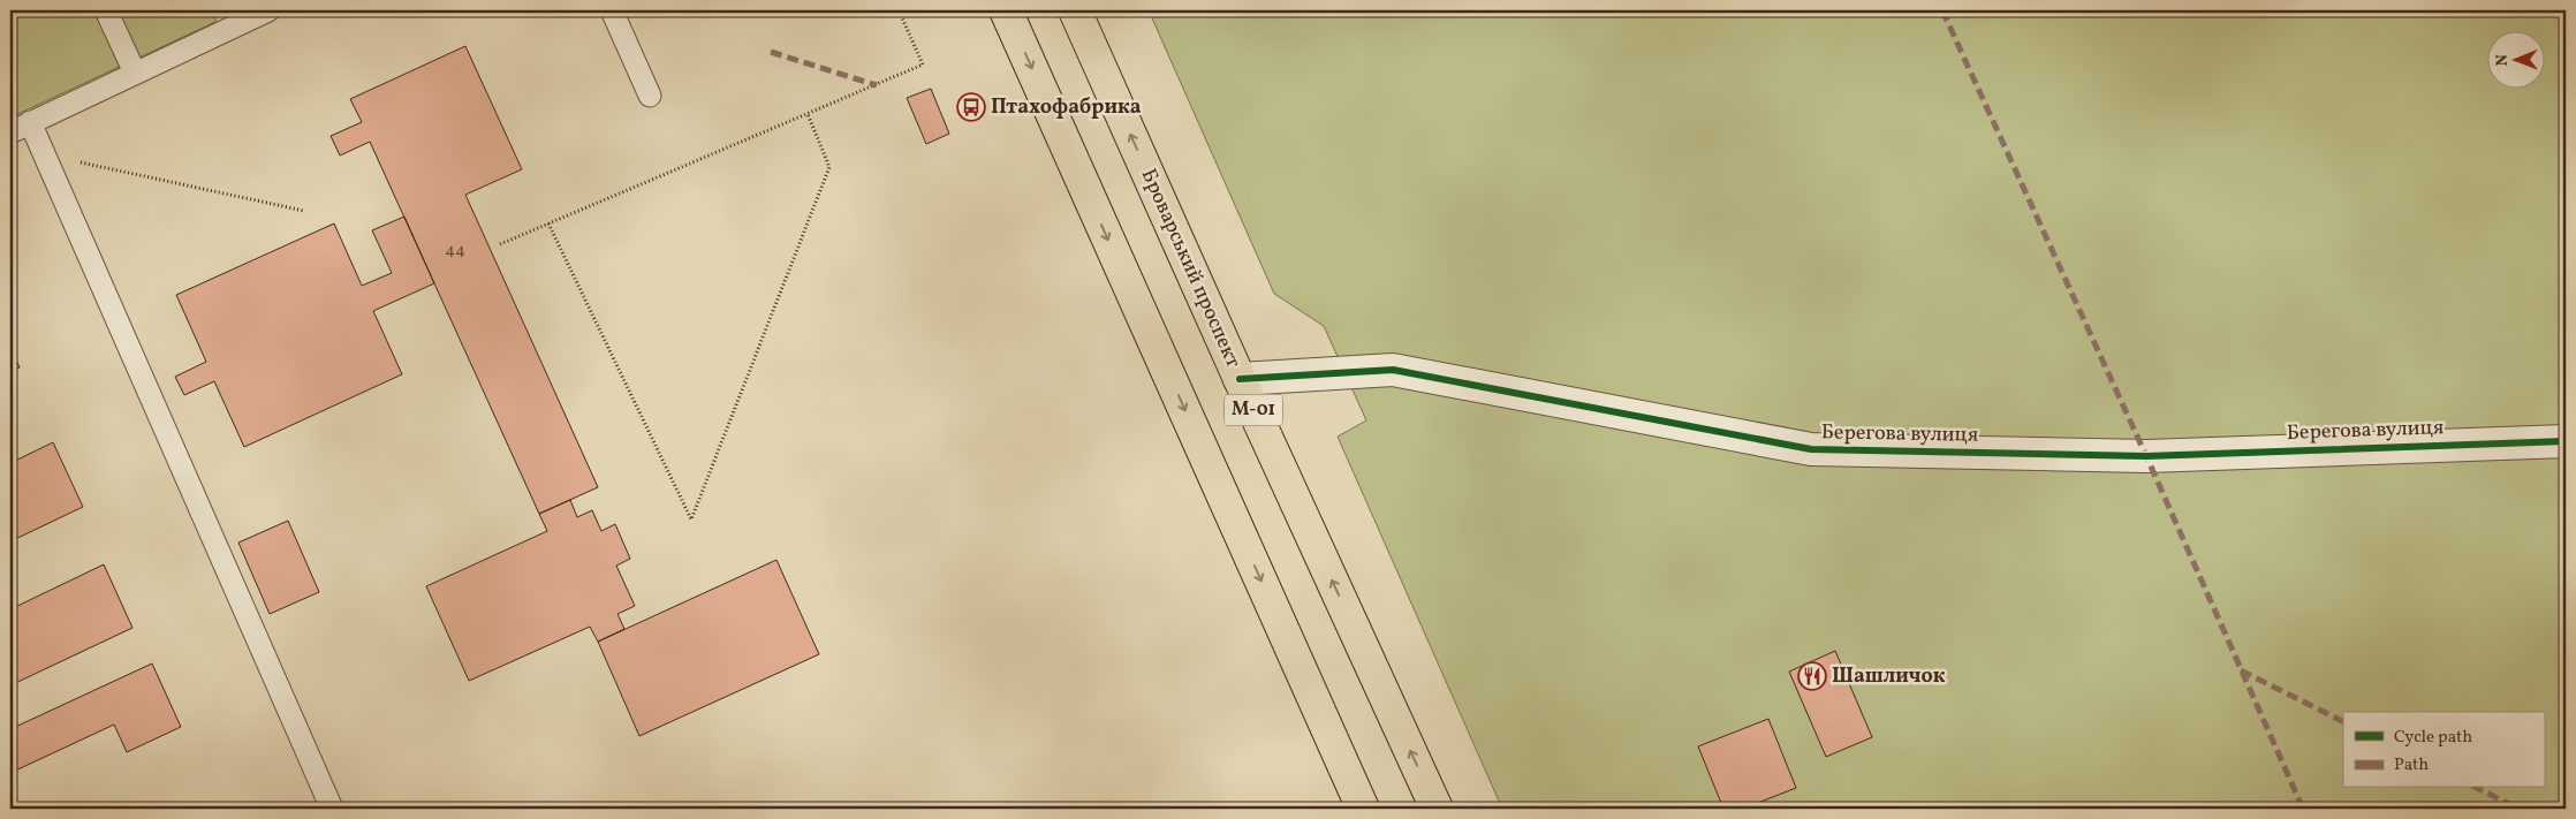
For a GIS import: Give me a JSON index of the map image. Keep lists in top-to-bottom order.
{
  "streets": {
    "highway": ["Броварський проспект", "М-01"],
    "street": ["Берегова вулиця"]
  },
  "crossings": [
    ["Броварський проспект", "Берегова вулиця"]
  ],
  "places": {
    "bus stop": ["Птахофабрика"],
    "restaurant": ["Шашличок"]
  },
  "house_numbers": ["44"],
  "legend": ["Cycle path", "Path"],
  "north": "left"
}
